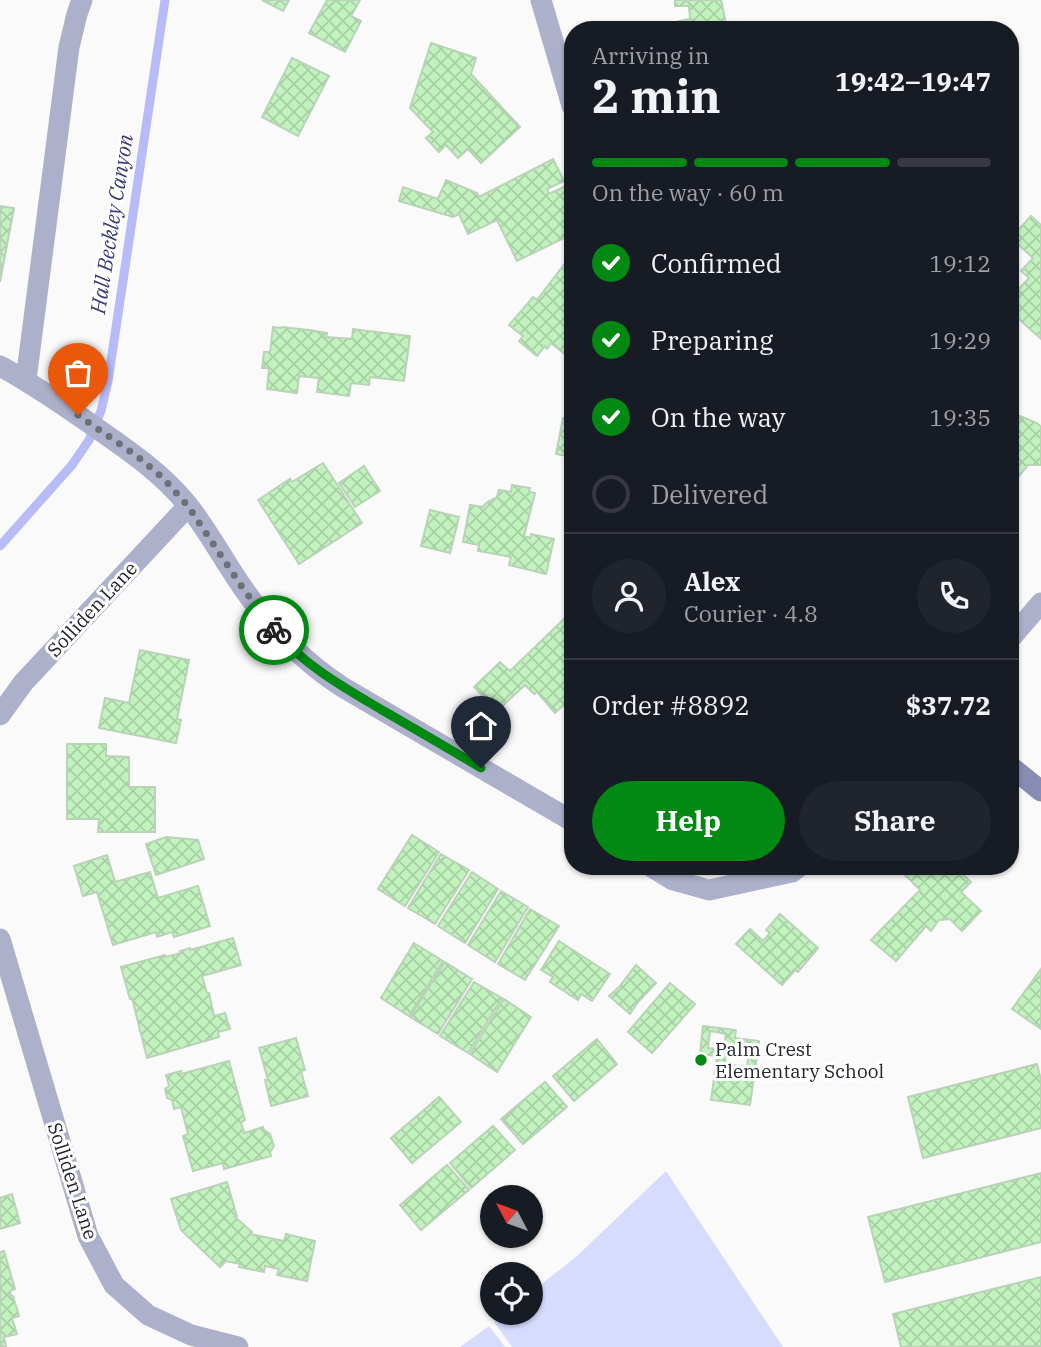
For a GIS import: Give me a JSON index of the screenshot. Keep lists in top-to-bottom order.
{
  "streets": {
    "street": ["Solliden Lane"]
  },
  "water": ["Hall Beckley Canyon"],
  "places": ["Palm Crest Elementary School"],
  "north": "top left",
  "page": {
    "heading": ["2 min", "Arriving in", "19:42–19:47"],
    "panel": [
      "Alex",
      "Courier · 4.8",
      "Order #8892",
      "$37.72"
    ],
    "bar": "On the way · 60 m",
    "list": [
      ["Confirmed", "19:12"],
      ["Preparing", "19:29"],
      ["On the way", "19:35"],
      "Delivered"
    ],
    "buttons": ["Help", "Share"]
  }
}
